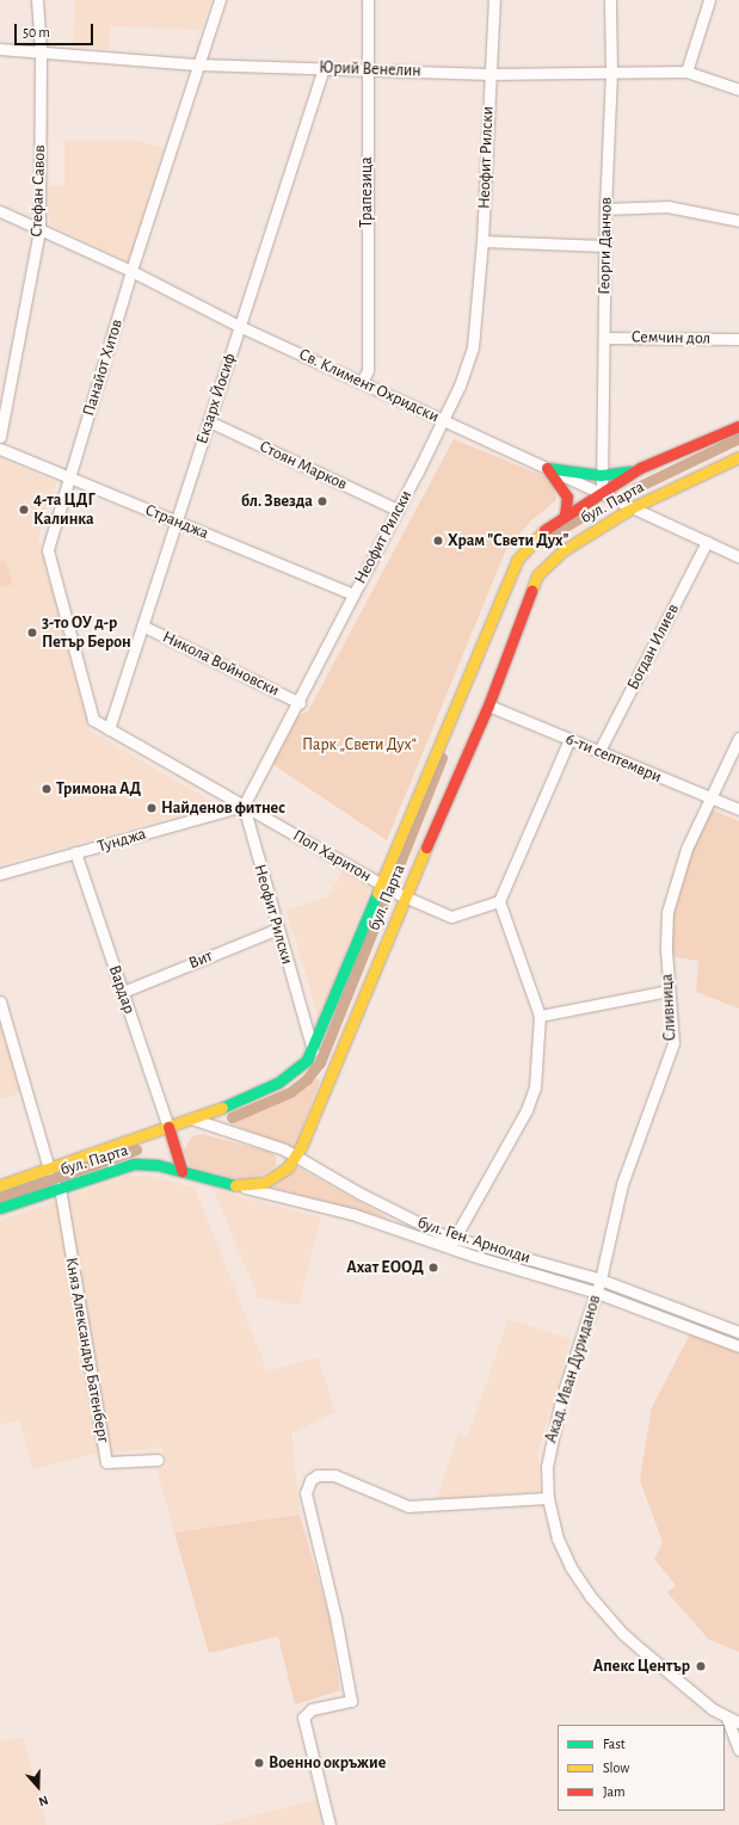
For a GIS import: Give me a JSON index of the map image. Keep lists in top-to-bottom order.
{
  "streets": {
    "main road": ["бул. Парта"],
    "street": [
      "Юрий Венелин",
      "Неофит Рилски",
      "Стефан Савов",
      "Трапезица",
      "Георги Данчов",
      "Семчин дол",
      "Панайот Хитов",
      "Св. Климент Охридски",
      "Екзарх Йосиф",
      "Стоян Марков",
      "Странджа",
      "Богдан Илиев",
      "Никола Войновски",
      "6-ти септември",
      "Тунджа",
      "Поп Харитон",
      "Вит",
      "Вардар",
      "Сливница",
      "бул. Ген. Арнолди",
      "Княз Александър Батенберг",
      "Акад. Иван Дуриданов"
    ]
  },
  "crossings": [
    ["Юрий Венелин", "Неофит Рилски"],
    ["Юрий Венелин", "Стефан Савов"],
    ["Юрий Венелин", "Трапезица"],
    ["Юрий Венелин", "Георги Данчов"],
    ["Юрий Венелин", "Панайот Хитов"],
    ["Юрий Венелин", "Екзарх Йосиф"],
    ["Неофит Рилски", "Св. Климент Охридски"],
    ["Неофит Рилски", "Стоян Марков"],
    ["Неофит Рилски", "бул. Парта"],
    ["Неофит Рилски", "Странджа"],
    ["Неофит Рилски", "Никола Войновски"],
    ["Неофит Рилски", "Тунджа"],
    ["Неофит Рилски", "Поп Харитон"],
    ["Неофит Рилски", "Вит"],
    ["Стефан Савов", "Св. Климент Охридски"],
    ["Трапезица", "Св. Климент Охридски"],
    ["Георги Данчов", "Семчин дол"],
    ["Георги Данчов", "Св. Климент Охридски"],
    ["Георги Данчов", "бул. Парта"],
    ["Панайот Хитов", "Св. Климент Охридски"],
    ["Панайот Хитов", "Екзарх Йосиф"],
    ["Панайот Хитов", "Странджа"],
    ["Панайот Хитов", "Поп Харитон"],
    ["Св. Климент Охридски", "Екзарх Йосиф"],
    ["Св. Климент Охридски", "бул. Парта"],
    ["Св. Климент Охридски", "Богдан Илиев"],
    ["Екзарх Йосиф", "Стоян Марков"],
    ["Екзарх Йосиф", "Странджа"],
    ["Екзарх Йосиф", "Никола Войновски"],
    ["Екзарх Йосиф", "Поп Харитон"],
    ["бул. Парта", "6-ти септември"],
    ["бул. Парта", "Поп Харитон"],
    ["бул. Парта", "Вардар"],
    ["бул. Парта", "бул. Ген. Арнолди"],
    ["бул. Парта", "Княз Александър Батенберг"],
    ["Богдан Илиев", "6-ти септември"],
    ["6-ти септември", "Сливница"],
    ["Тунджа", "Поп Харитон"],
    ["Тунджа", "Вардар"],
    ["Вит", "Вардар"],
    ["Сливница", "бул. Ген. Арнолди"],
    ["Сливница", "Акад. Иван Дуриданов"],
    ["бул. Ген. Арнолди", "Акад. Иван Дуриданов"]
  ],
  "parks": ["Парк „Свети Дух“"],
  "places": [
    "бл. Звезда",
    "4-та ЦДГ Калинка",
    "Храм \"Свети Дух\"",
    "3-то ОУ д-р Петър Берон",
    "Тримона АД",
    "Найденов фитнес",
    "Ахат ЕООД",
    "Апекс Център",
    "Военно окръжие"
  ],
  "legend": ["Fast", "Slow", "Jam"],
  "scale_bar": "50 m",
  "north": "bottom"
}
